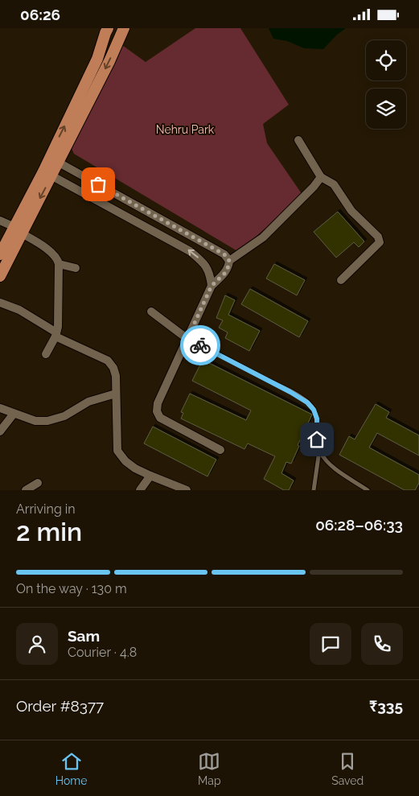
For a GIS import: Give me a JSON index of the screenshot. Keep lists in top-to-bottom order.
{
  "parks": ["Nehru Park"],
  "page": {
    "status": "06:26",
    "heading": ["2 min", "Arriving in", "06:28–06:33"],
    "panel": [
      "Sam",
      "Courier · 4.8",
      "Order #8377",
      "₹335"
    ],
    "bar": "On the way · 130 m",
    "tabs": ["Home", "Map", "Saved"]
  }
}
